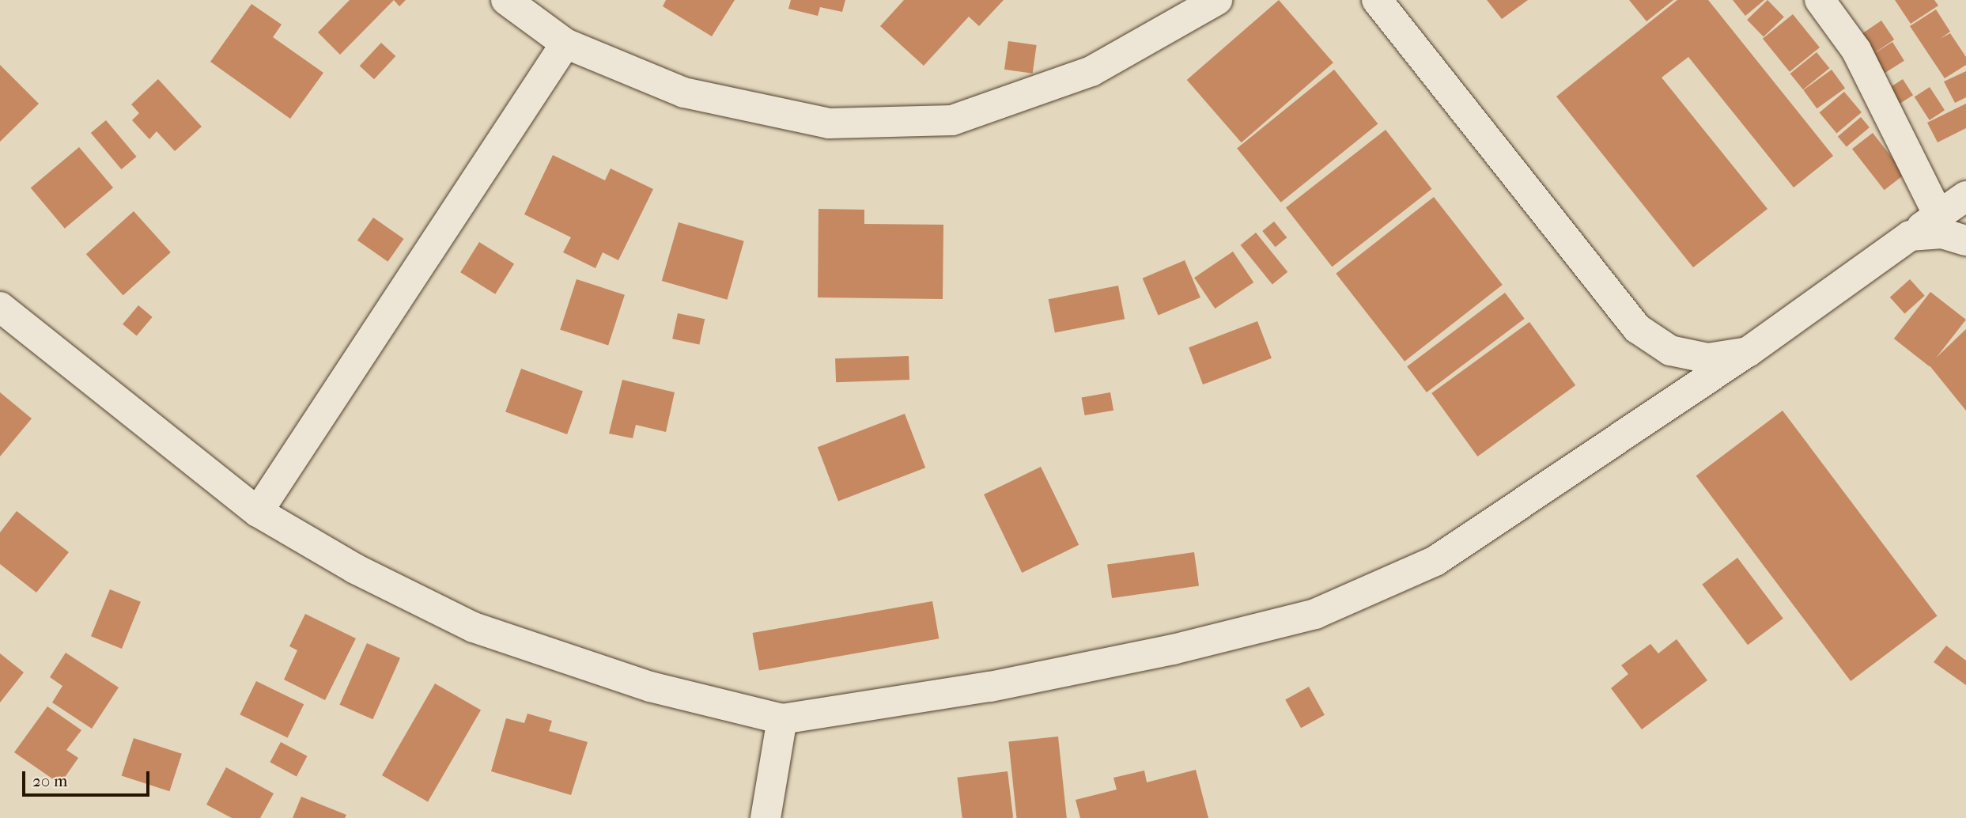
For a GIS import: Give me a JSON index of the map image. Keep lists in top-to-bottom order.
{
  "scale_bar": "20 m"
}
